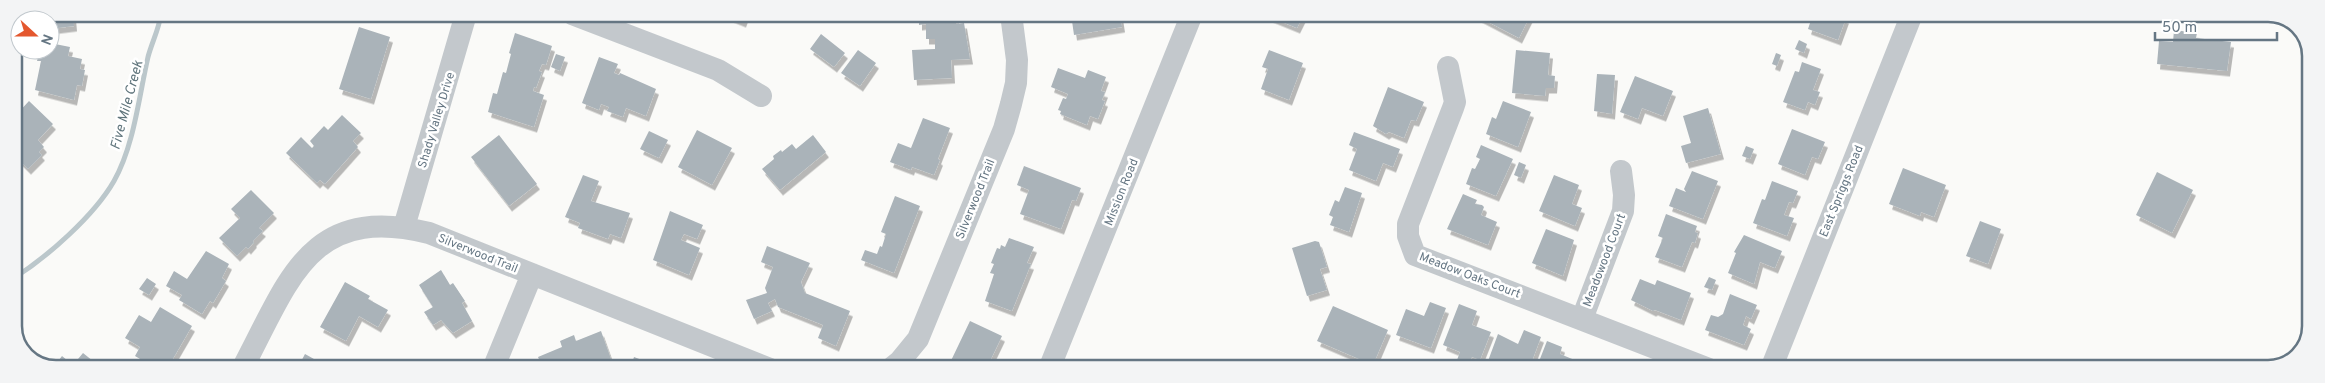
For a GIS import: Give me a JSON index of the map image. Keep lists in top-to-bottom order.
{
  "streets": {
    "street": [
      "Shady Valley Drive",
      "East Spriggs Road",
      "Mission Road",
      "Silverwood Trail",
      "Meadowood Court",
      "Meadow Oaks Court"
    ]
  },
  "crossings": [
    ["Shady Valley Drive", "Silverwood Trail"],
    ["Meadowood Court", "Meadow Oaks Court"]
  ],
  "water": ["Five Mile Creek"],
  "scale_bar": "50 m",
  "north": "right"
}
